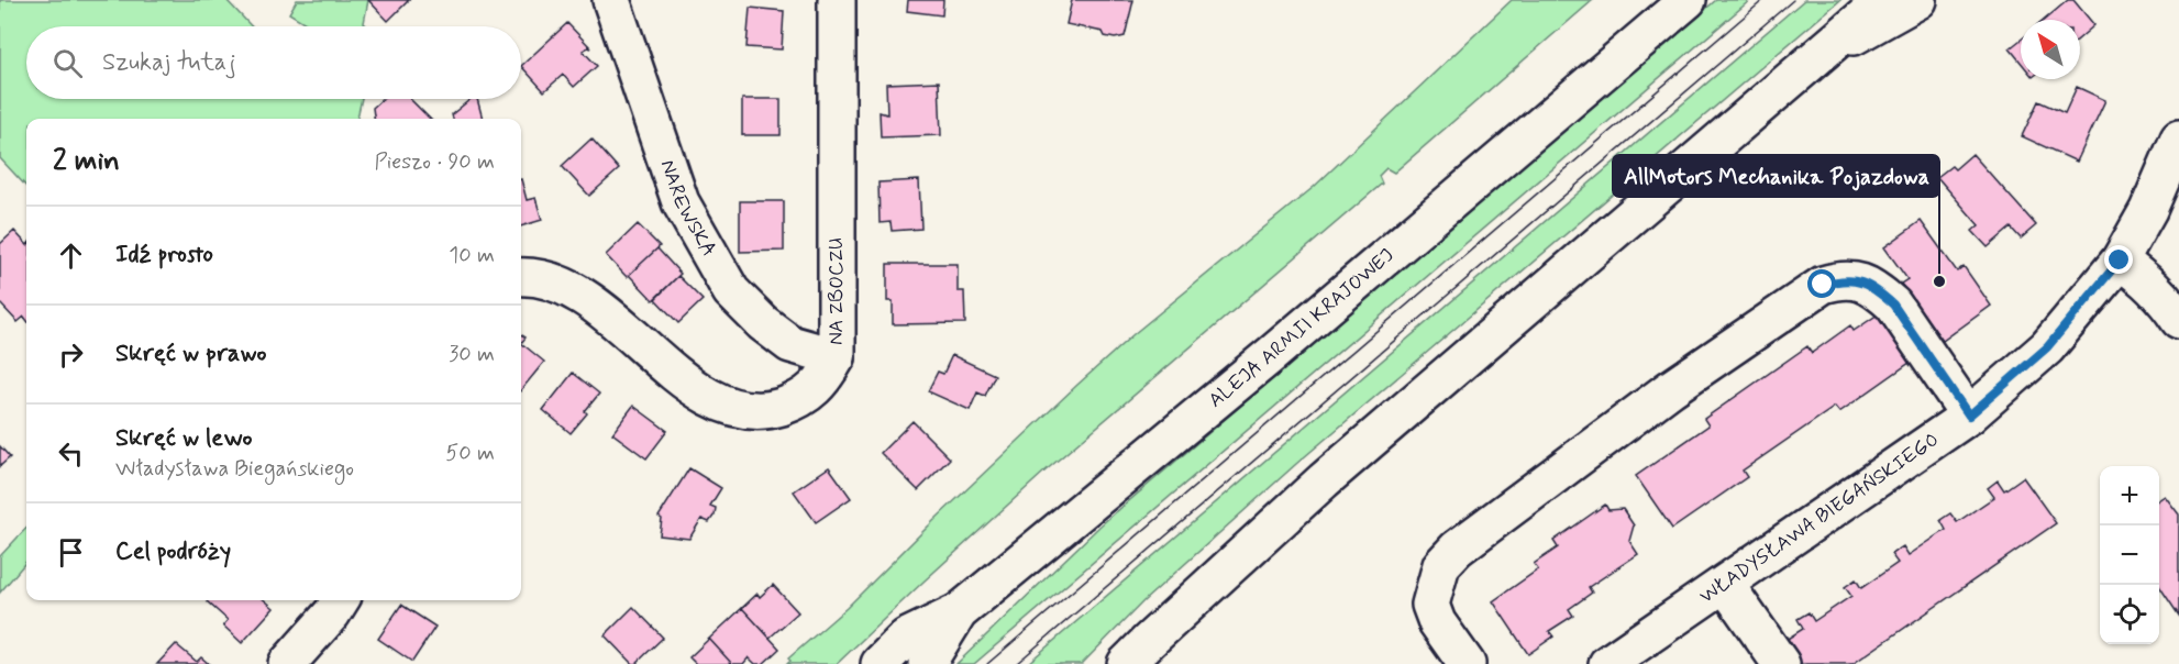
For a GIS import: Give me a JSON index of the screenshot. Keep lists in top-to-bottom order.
{
  "streets": {
    "main road": [
      "NAREWSKA",
      "NA ZBOCZU",
      "ALEJA ARMII KRAJOWEJ",
      "WŁADYSŁAWA BIEGAŃSKIEGO"
    ]
  },
  "crossings": [
    ["NAREWSKA", "NA ZBOCZU"]
  ],
  "places": ["AllMotors Mechanika Pojazdowa"],
  "north": "top left",
  "page": {
    "search": "Szukaj tutaj",
    "heading": ["2 min", "Pieszo · 90 m"],
    "list": [
      ["Idź prosto", "10 m"],
      ["Skręć w prawo", "30 m"],
      ["Skręć w lewo", "Władysława Biegańskiego", "50 m"],
      "Cel podróży"
    ],
    "map_buttons": ["+", "−"]
  }
}
